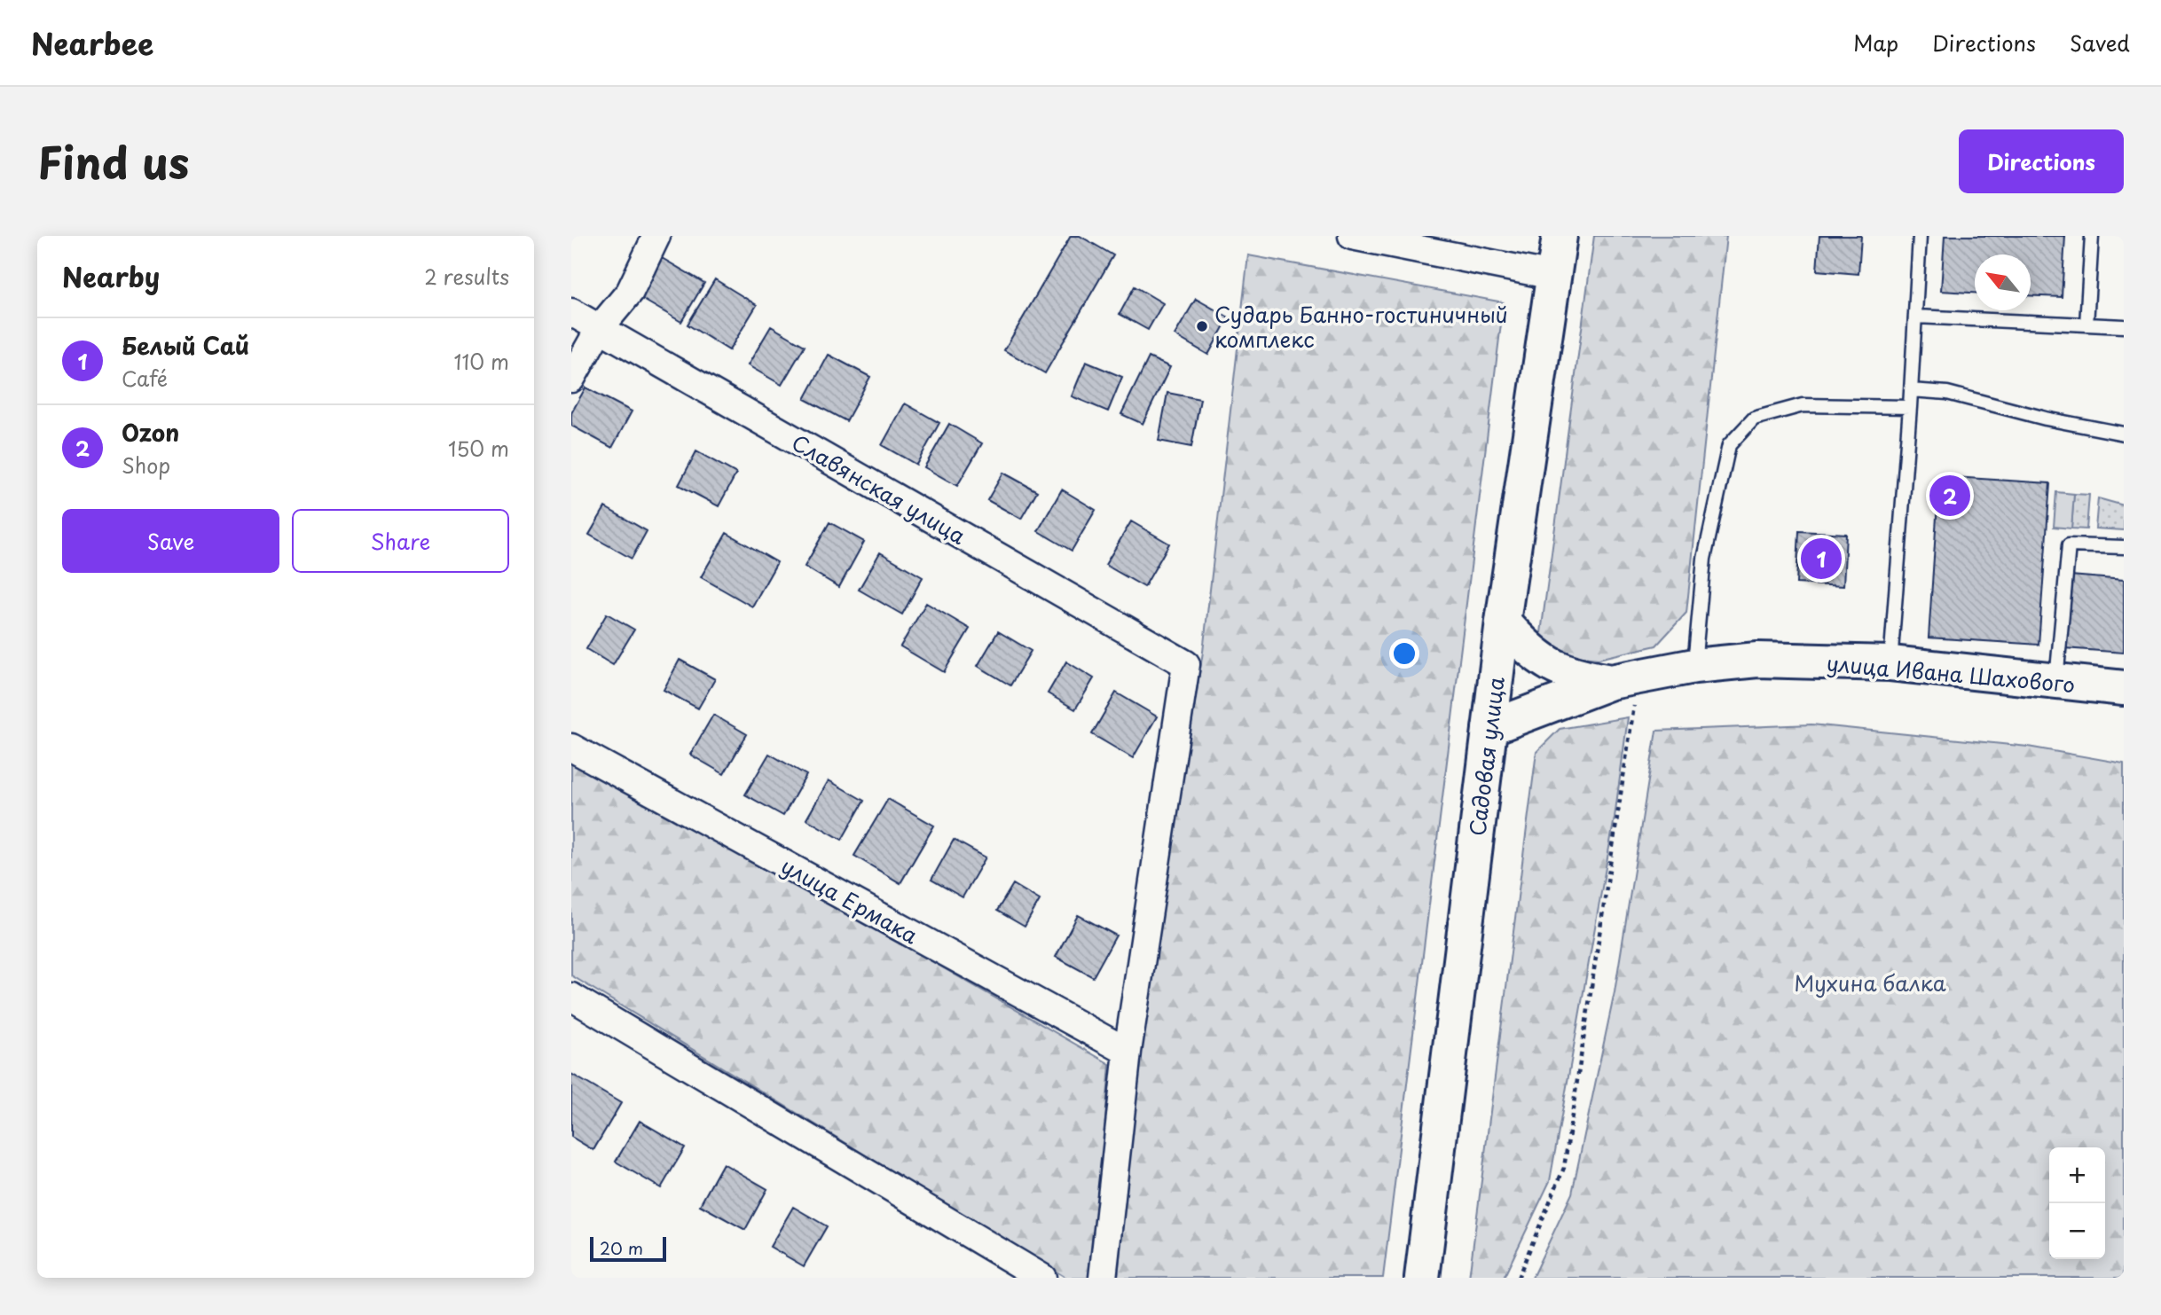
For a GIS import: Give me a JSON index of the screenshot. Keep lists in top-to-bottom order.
{
  "streets": {
    "main road": ["улица Ивана Шахового", "Садовая улица"],
    "street": ["Славянская улица", "улица Ермака"]
  },
  "crossings": [
    ["Славянская улица", "улица Ермака"],
    ["улица Ивана Шахового", "Садовая улица"]
  ],
  "parks": ["Мухина балка"],
  "places": ["Сударь Банно-гостиничный комплекс"],
  "scale_bar": "20 m",
  "north": "top left",
  "page": {
    "header": "Nearbee",
    "nav": ["Map", "Directions", "Saved"],
    "title": "Find us",
    "buttons": [
      "Directions",
      ["Save", "Share"]
    ],
    "heading": ["Nearby", "2 results"],
    "list": [
      {
        "mark": "1",
        "name": "Белый Сай",
        "note": "Café",
        "value": "110 m"
      },
      {
        "mark": "2",
        "name": "Ozon",
        "note": "Shop",
        "value": "150 m"
      }
    ],
    "pins": ["2", "1"],
    "map_buttons": ["+", "−"],
    "scale": "20 m"
  }
}
